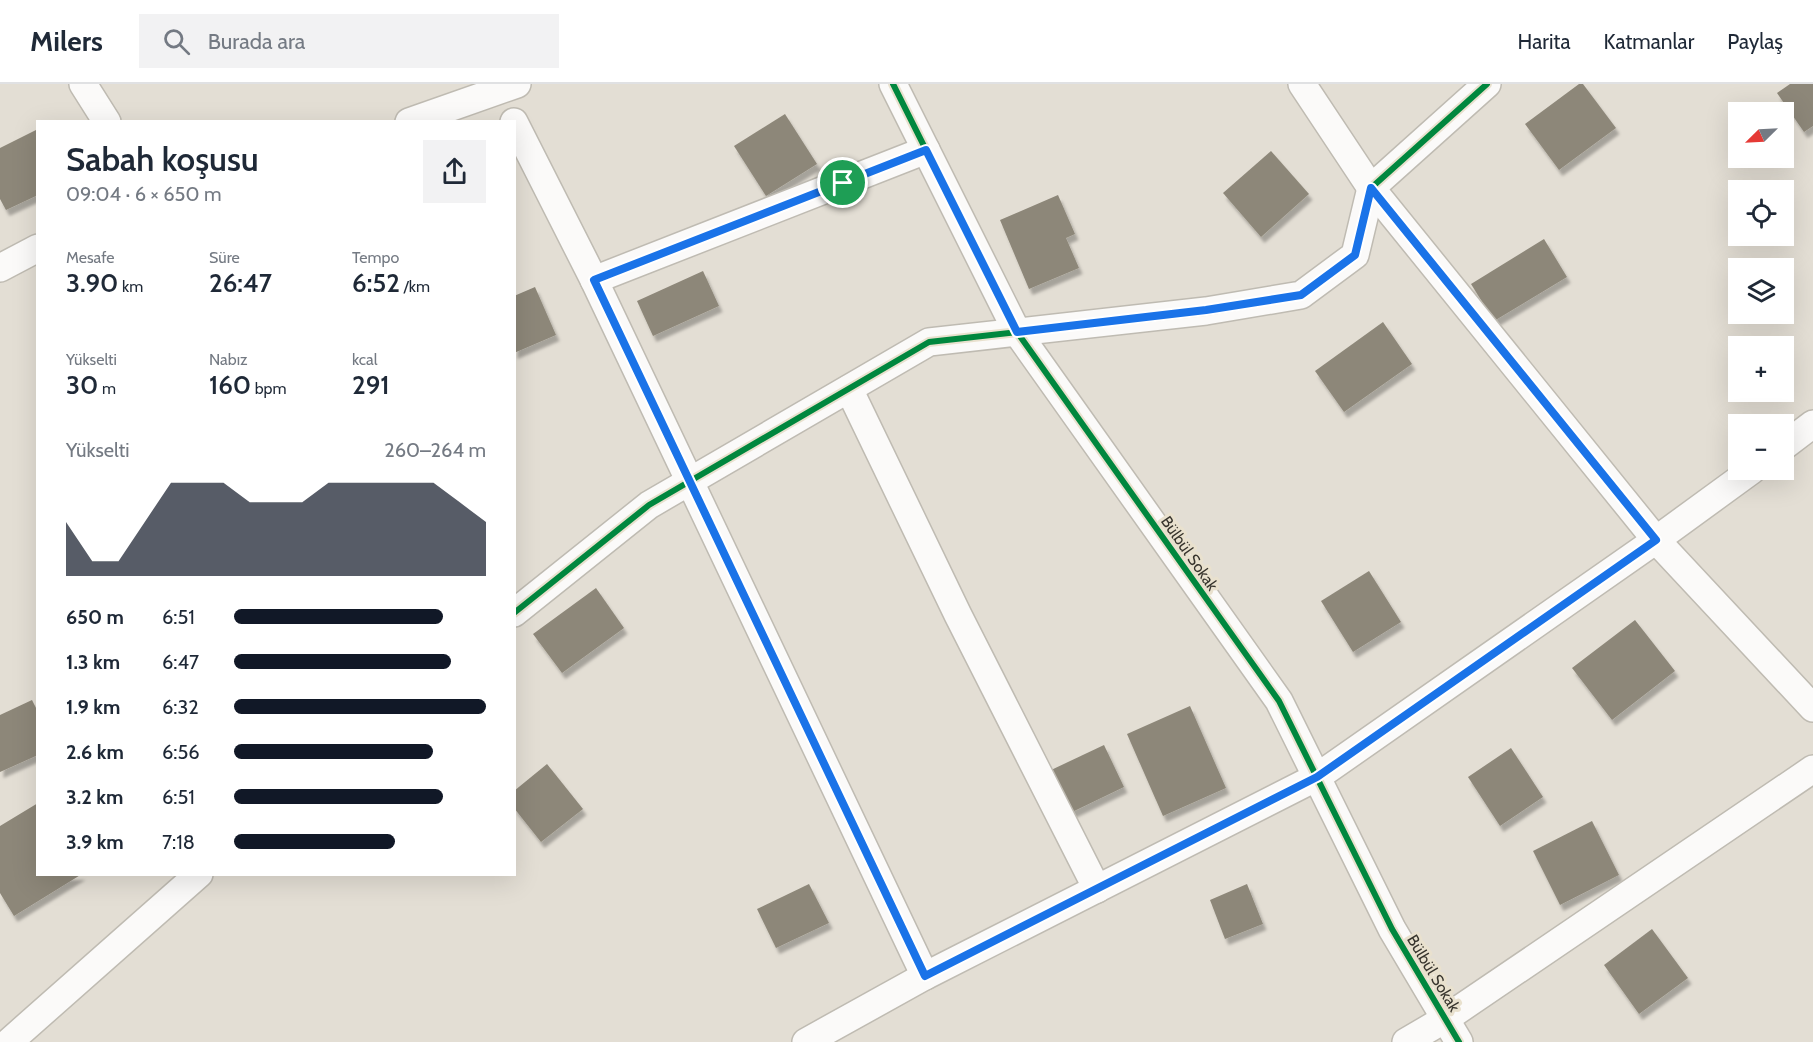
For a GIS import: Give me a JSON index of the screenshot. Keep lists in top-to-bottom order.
{
  "streets": {
    "street": ["Bülbül Sokak"]
  },
  "north": "bottom left",
  "page": {
    "header": "Milers",
    "search": "Burada ara",
    "nav": ["Harita", "Katmanlar", "Paylaş"],
    "map_buttons": ["+", "−"],
    "heading": ["Sabah koşusu", "09:04 · 6 × 650 m"],
    "stats": [
      ["Mesafe", "3.90 km"],
      ["Süre", "26:47"],
      ["Tempo", "6:52 /km"],
      ["Yükselti", "30 m"],
      ["Nabız", "160 bpm"],
      ["kcal", "291"]
    ],
    "chart": ["Yükselti", "260–264 m"],
    "list": [
      {
        "name": "650 m",
        "note": "6:51"
      },
      {
        "name": "1.3 km",
        "note": "6:47"
      },
      {
        "name": "1.9 km",
        "note": "6:32"
      },
      {
        "name": "2.6 km",
        "note": "6:56"
      },
      {
        "name": "3.2 km",
        "note": "6:51"
      },
      {
        "name": "3.9 km",
        "note": "7:18"
      }
    ]
  }
}
